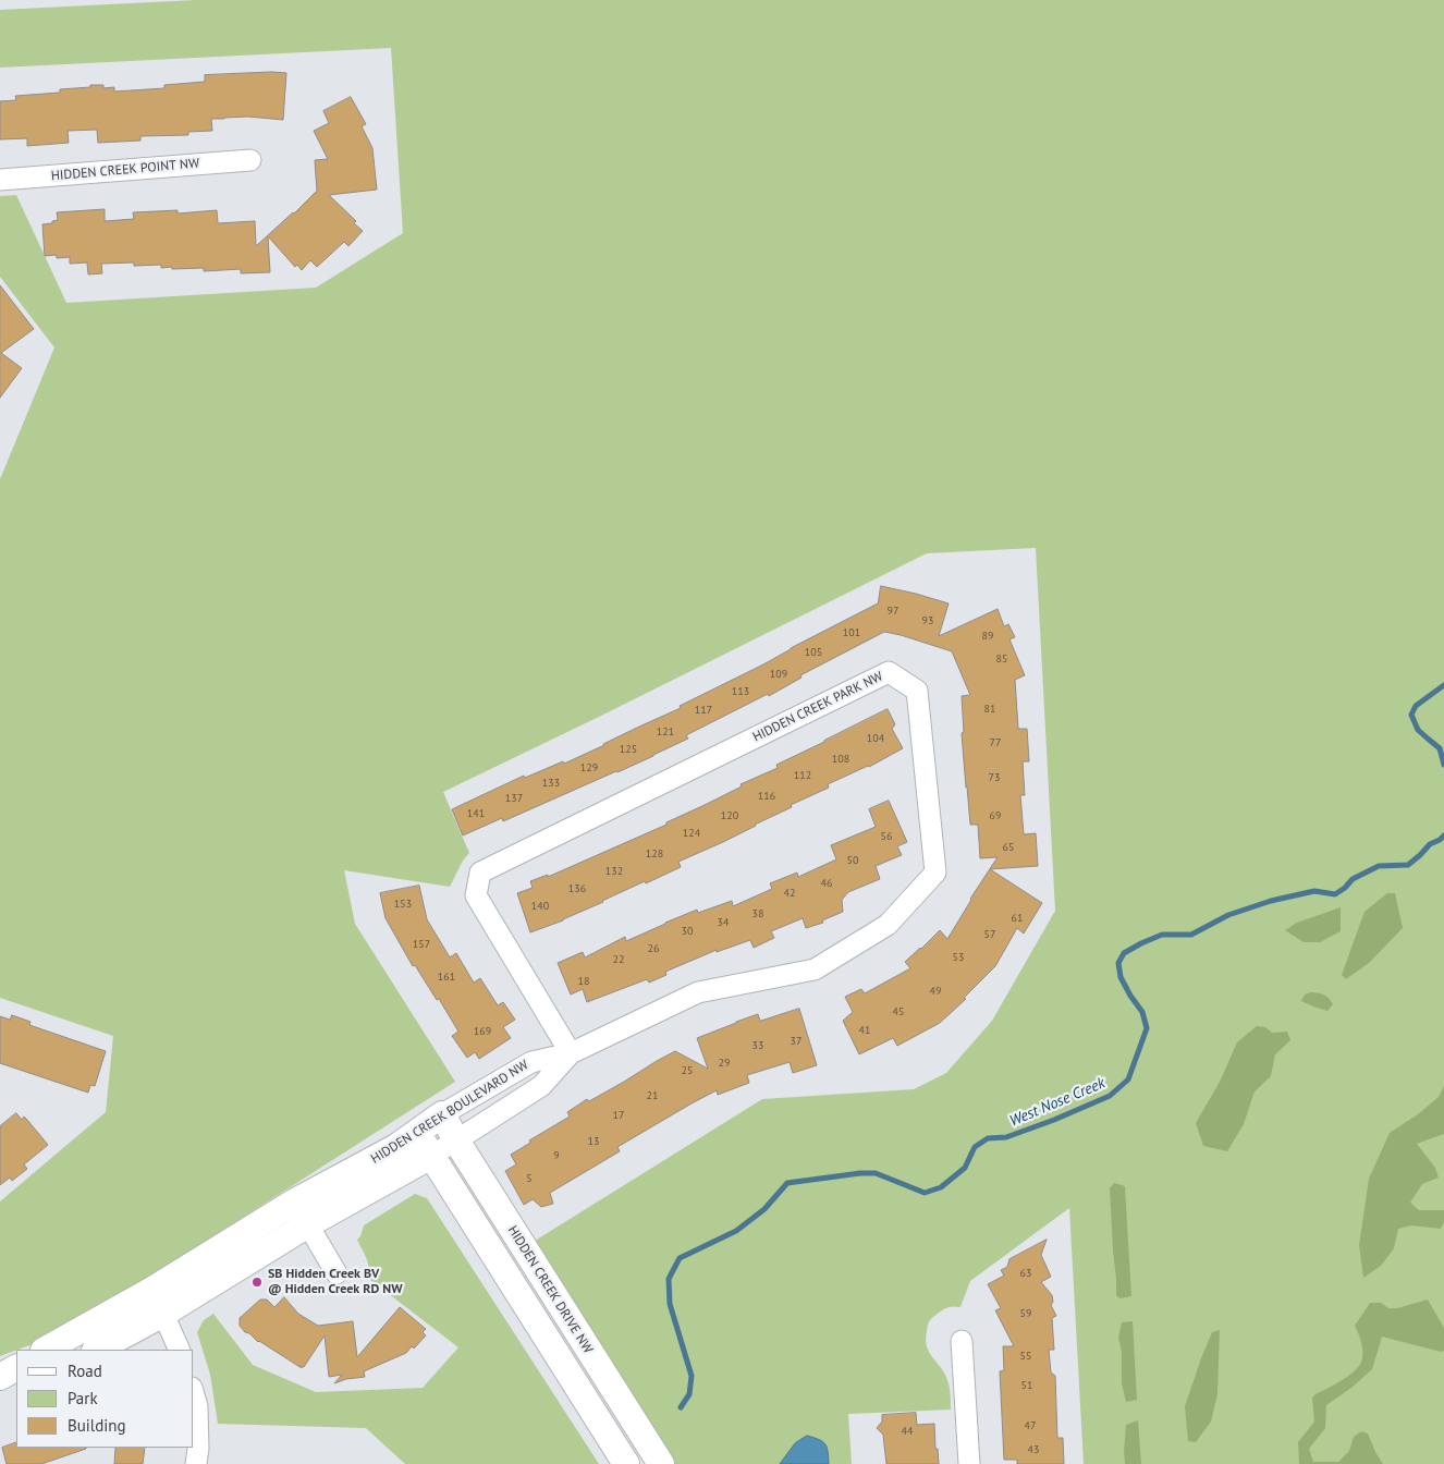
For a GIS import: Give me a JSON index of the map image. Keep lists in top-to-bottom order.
{
  "streets": {
    "street": [
      "HIDDEN CREEK POINT NW",
      "HIDDEN CREEK PARK NW",
      "HIDDEN CREEK BOULEVARD NW",
      "HIDDEN CREEK DRIVE NW"
    ]
  },
  "crossings": [
    ["HIDDEN CREEK PARK NW", "HIDDEN CREEK BOULEVARD NW"],
    ["HIDDEN CREEK BOULEVARD NW", "HIDDEN CREEK DRIVE NW"]
  ],
  "water": ["West Nose Creek"],
  "places": ["SB Hidden Creek BV @ Hidden Creek RD NW"],
  "house_numbers": [
    "97",
    "93",
    "101",
    "89",
    "105",
    "85",
    "109",
    "113",
    "81",
    "117",
    "121",
    "104",
    "77",
    "125",
    "108",
    "129",
    "112",
    "73",
    "133",
    "116",
    "137",
    "141",
    "120",
    "69",
    "124",
    "56",
    "65",
    "128",
    "50",
    "132",
    "46",
    "136",
    "42",
    "153",
    "140",
    "38",
    "61",
    "34",
    "30",
    "57",
    "157",
    "26",
    "53",
    "22",
    "161",
    "18",
    "49",
    "45",
    "41",
    "169",
    "37",
    "33",
    "29",
    "25",
    "21",
    "17",
    "13",
    "9",
    "5",
    "63",
    "59",
    "55",
    "51",
    "47",
    "44",
    "43"
  ],
  "legend": ["Road", "Park", "Building"]
}
